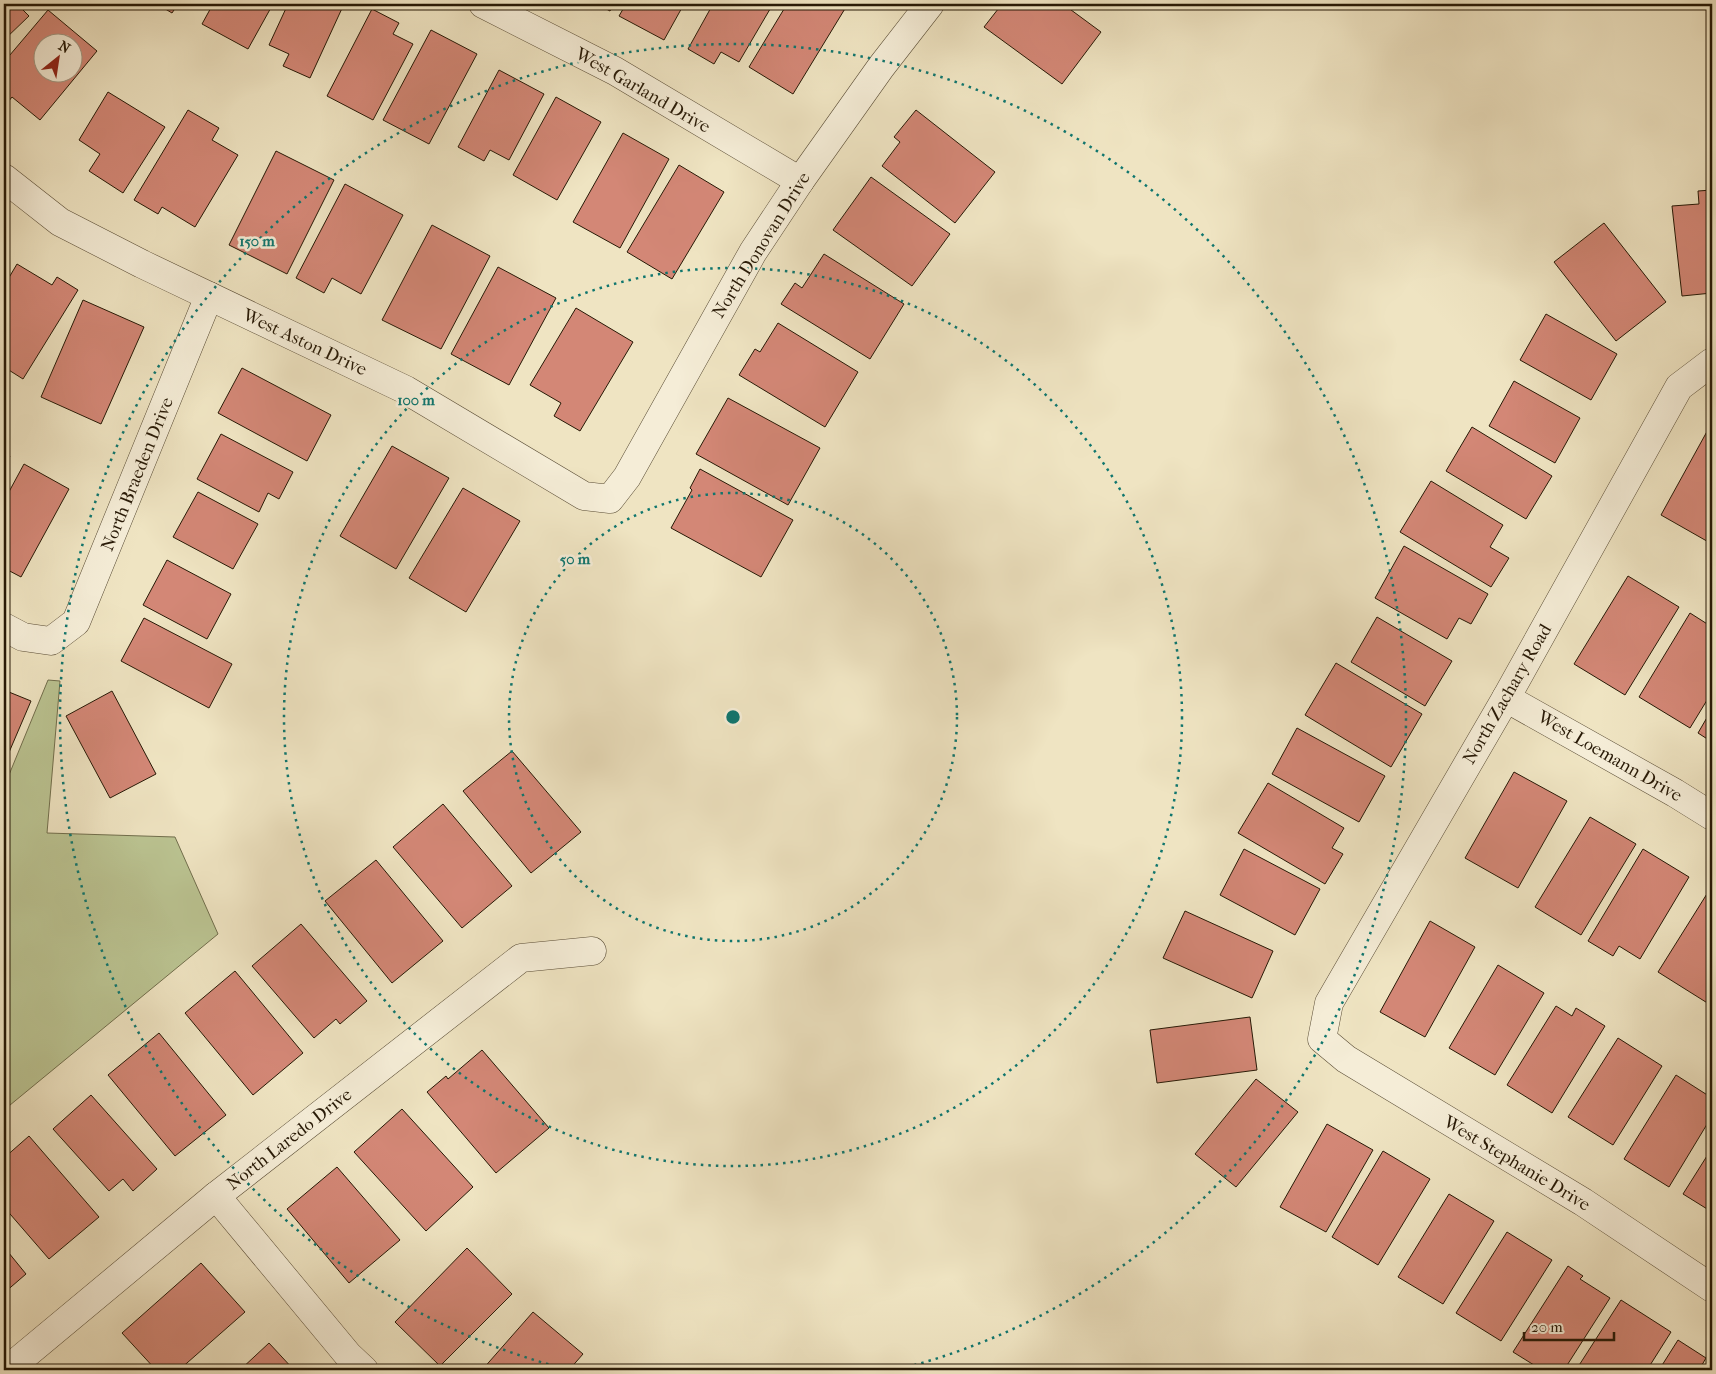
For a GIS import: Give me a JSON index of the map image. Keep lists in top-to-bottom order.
{
  "streets": {
    "street": [
      "West Garland Drive",
      "North Donovan Drive",
      "West Aston Drive",
      "North Braeden Drive",
      "North Zachary Road",
      "West Loemann Drive",
      "North Laredo Drive",
      "West Stephanie Drive"
    ]
  },
  "crossings": [
    ["West Garland Drive", "North Donovan Drive"],
    ["North Donovan Drive", "West Aston Drive"],
    ["West Aston Drive", "North Braeden Drive"],
    ["North Zachary Road", "West Loemann Drive"],
    ["North Zachary Road", "West Stephanie Drive"]
  ],
  "scale_bar": "20 m",
  "north": "top right",
  "rings": ["150 m", "100 m", "50 m"]
}
